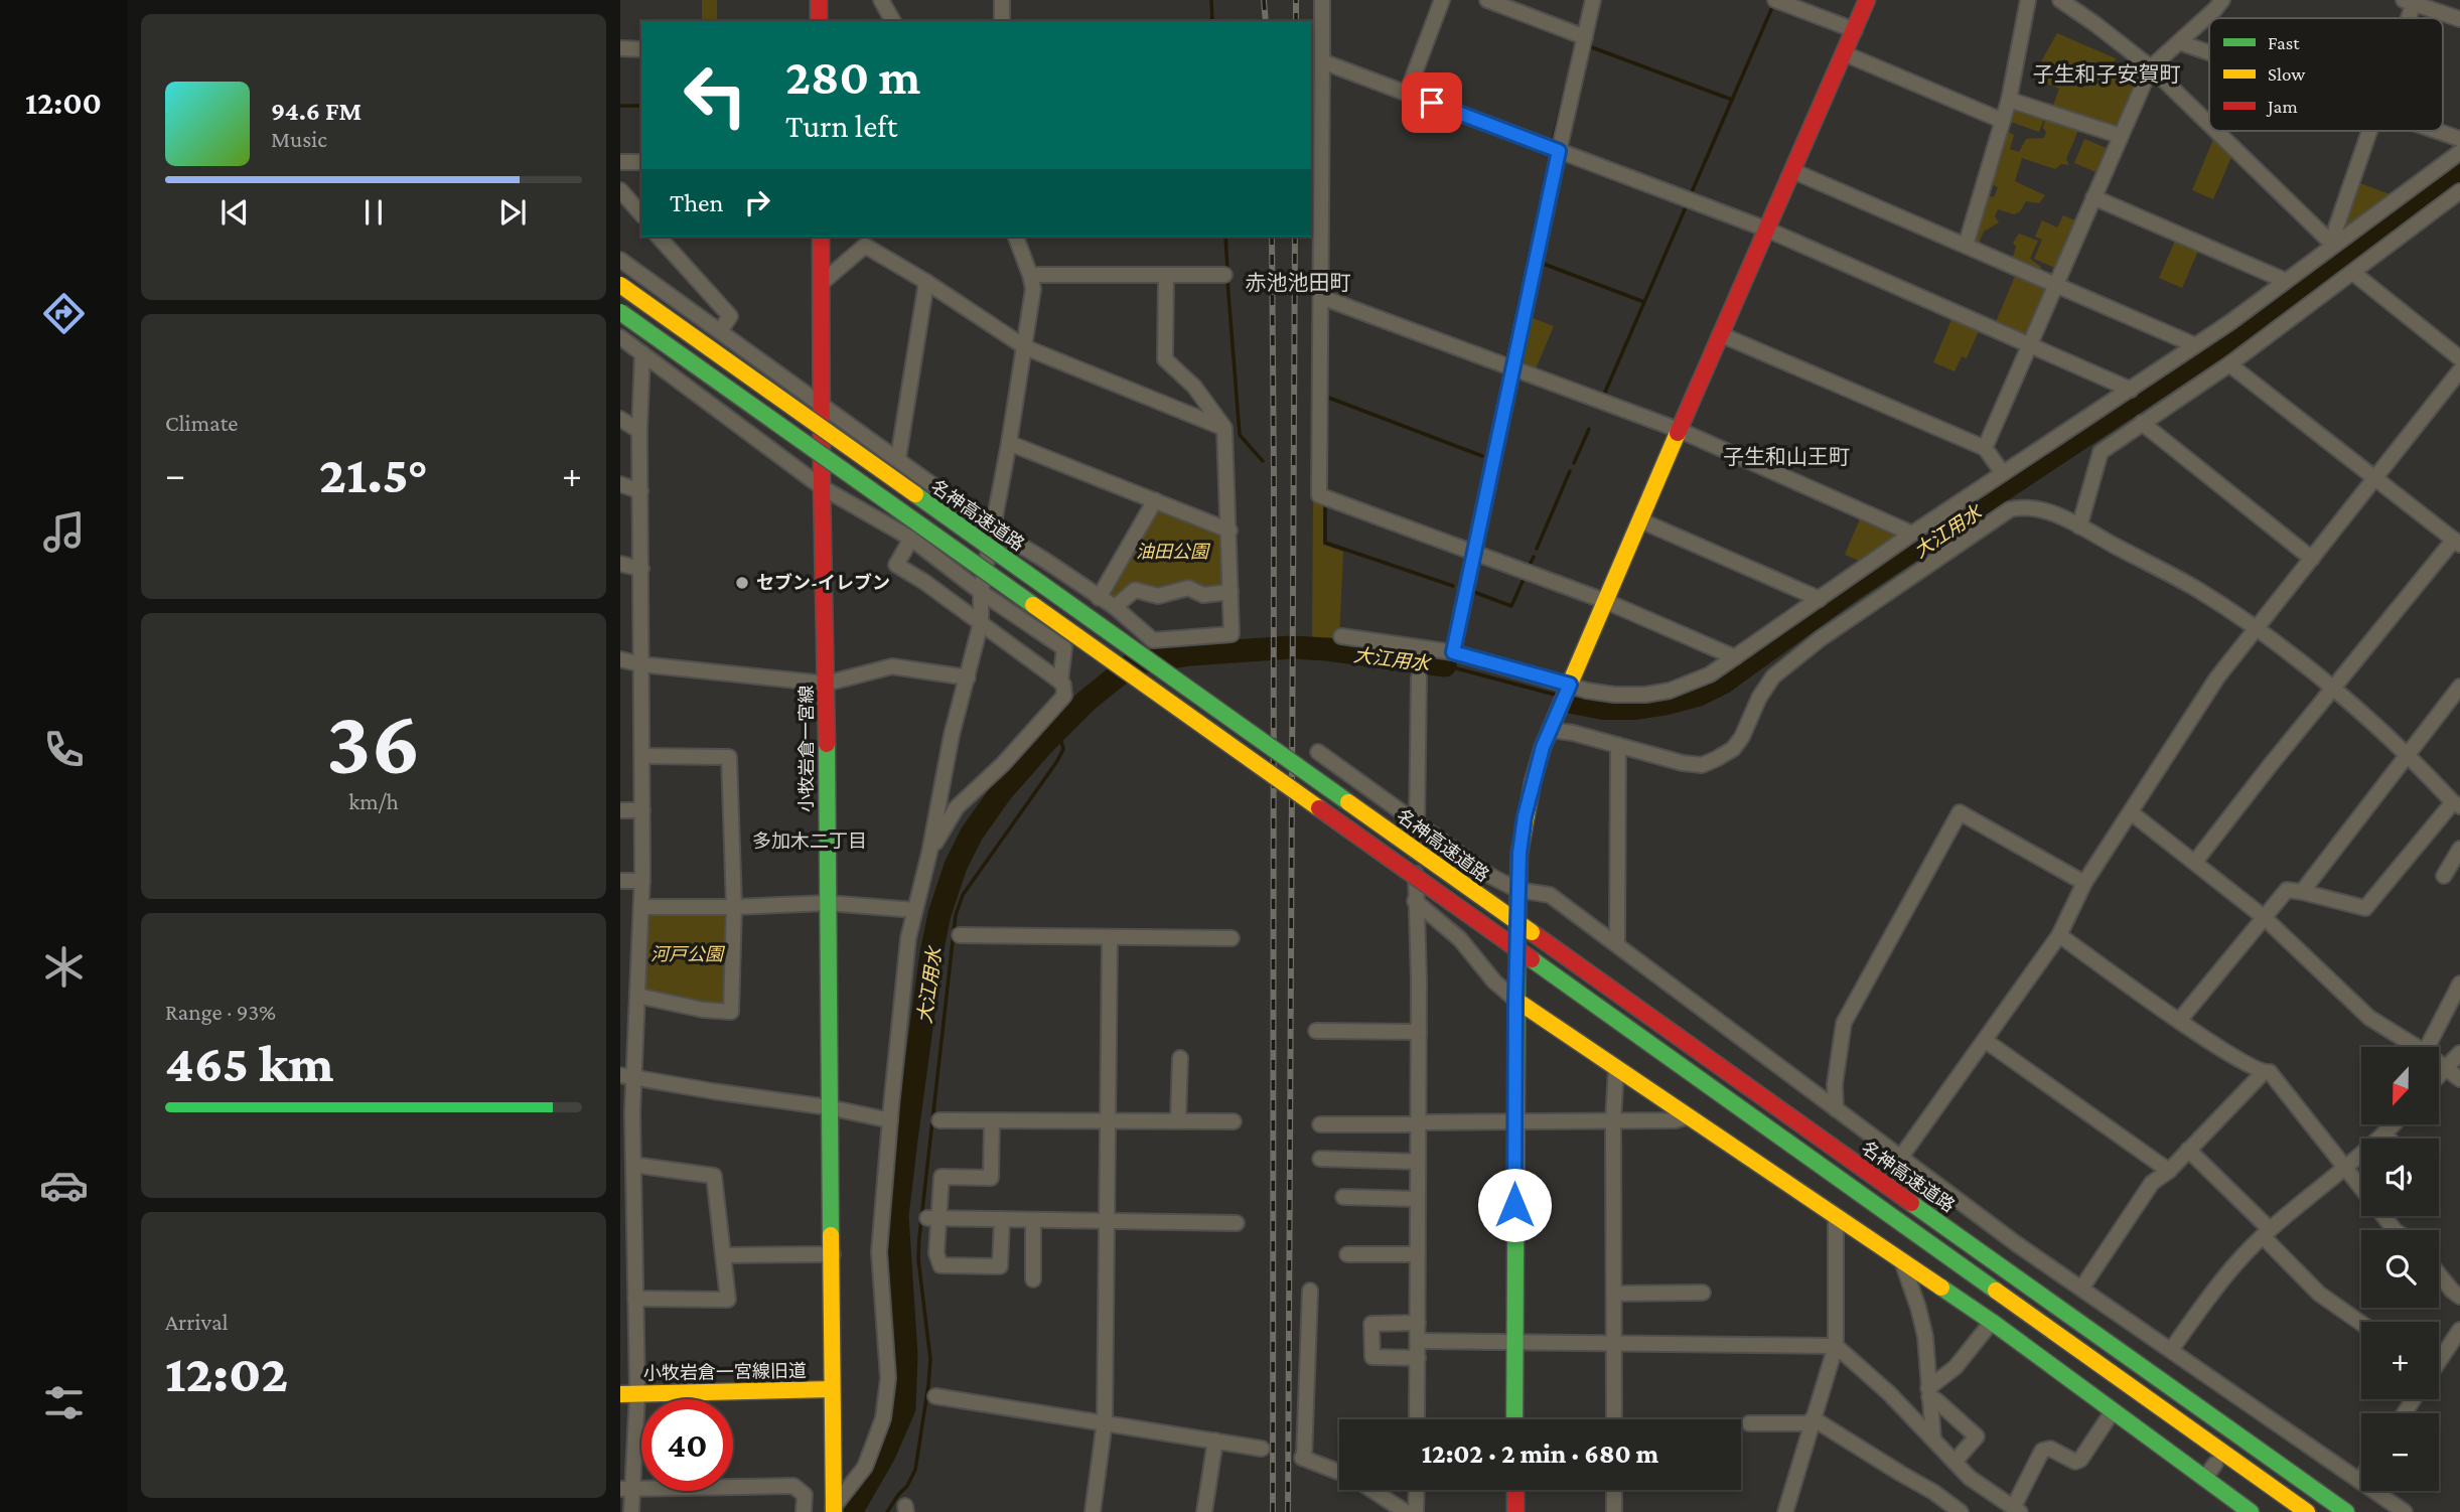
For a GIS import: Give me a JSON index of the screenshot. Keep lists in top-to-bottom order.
{
  "streets": {
    "main road": ["名神高速道路", "小牧岩倉一宮線", "小牧岩倉一宮線旧道"]
  },
  "crossings": [
    ["小牧岩倉一宮線", "小牧岩倉一宮線旧道"]
  ],
  "districts": [
    "子生和子安賀町",
    "赤池池田町",
    "子生和山王町",
    "多加木二丁目"
  ],
  "water": ["大江用水"],
  "parks": ["油田公園", "河戸公園"],
  "places": ["セブン-イレブン"],
  "legend": ["Fast", "Slow", "Jam"],
  "north": "bottom",
  "page": {
    "tabs": "12:00",
    "turn": ["280 m", "Turn left"],
    "song": ["94.6 FM", "Music"],
    "then": "Then",
    "tile": [
      "Climate",
      ["36", "km/h"],
      ["Range · 93%", "465 km"],
      ["Arrival", "12:02"]
    ],
    "heat": ["−", "21.5°", "+"],
    "map_buttons": ["+", "−"],
    "limit": "40",
    "trip": "12:02 · 2 min · 680 m"
  }
}
